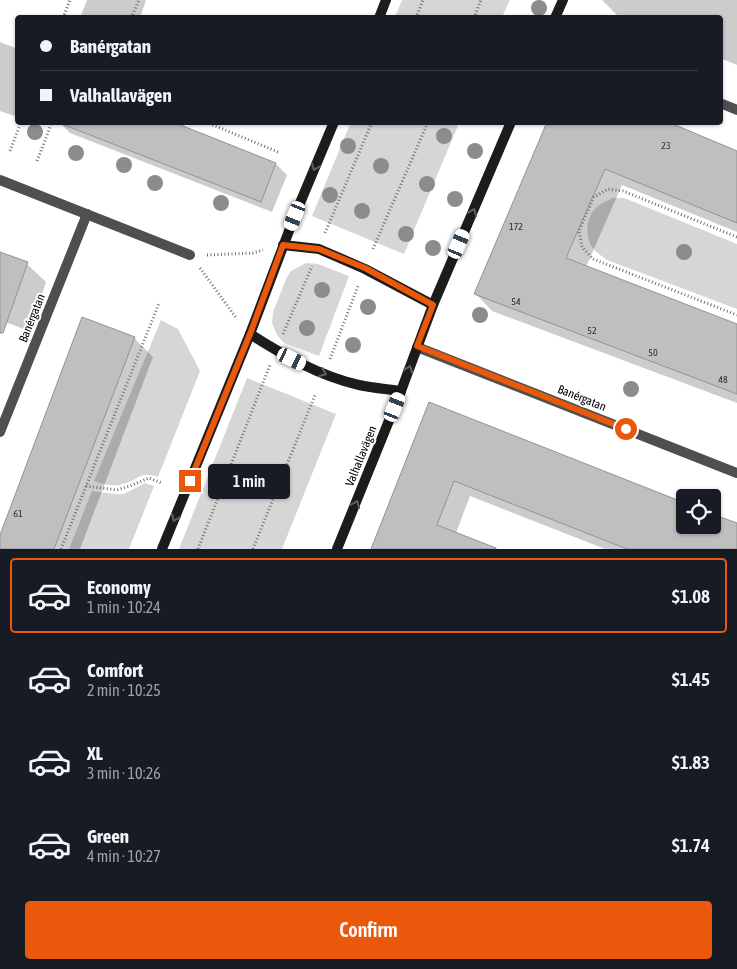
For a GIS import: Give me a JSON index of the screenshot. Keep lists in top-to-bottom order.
{
  "streets": {
    "main road": ["Valhallavägen"],
    "street": ["Banérgatan"]
  },
  "crossings": [
    ["Banérgatan", "Valhallavägen"]
  ],
  "one_way": ["Valhallavägen"],
  "house_numbers": [
    "23",
    "172",
    "54",
    "52",
    "50",
    "48",
    "61"
  ],
  "page": {
    "banner": ["Banérgatan", "Valhallavägen"],
    "bubble": "1 min",
    "list": [
      {
        "name": "Economy",
        "note": "1 min · 10:24",
        "value": "$1.08"
      },
      {
        "name": "Comfort",
        "note": "2 min · 10:25",
        "value": "$1.45"
      },
      {
        "name": "XL",
        "note": "3 min · 10:26",
        "value": "$1.83"
      },
      {
        "name": "Green",
        "note": "4 min · 10:27",
        "value": "$1.74"
      }
    ],
    "buttons": "Confirm"
  }
}
